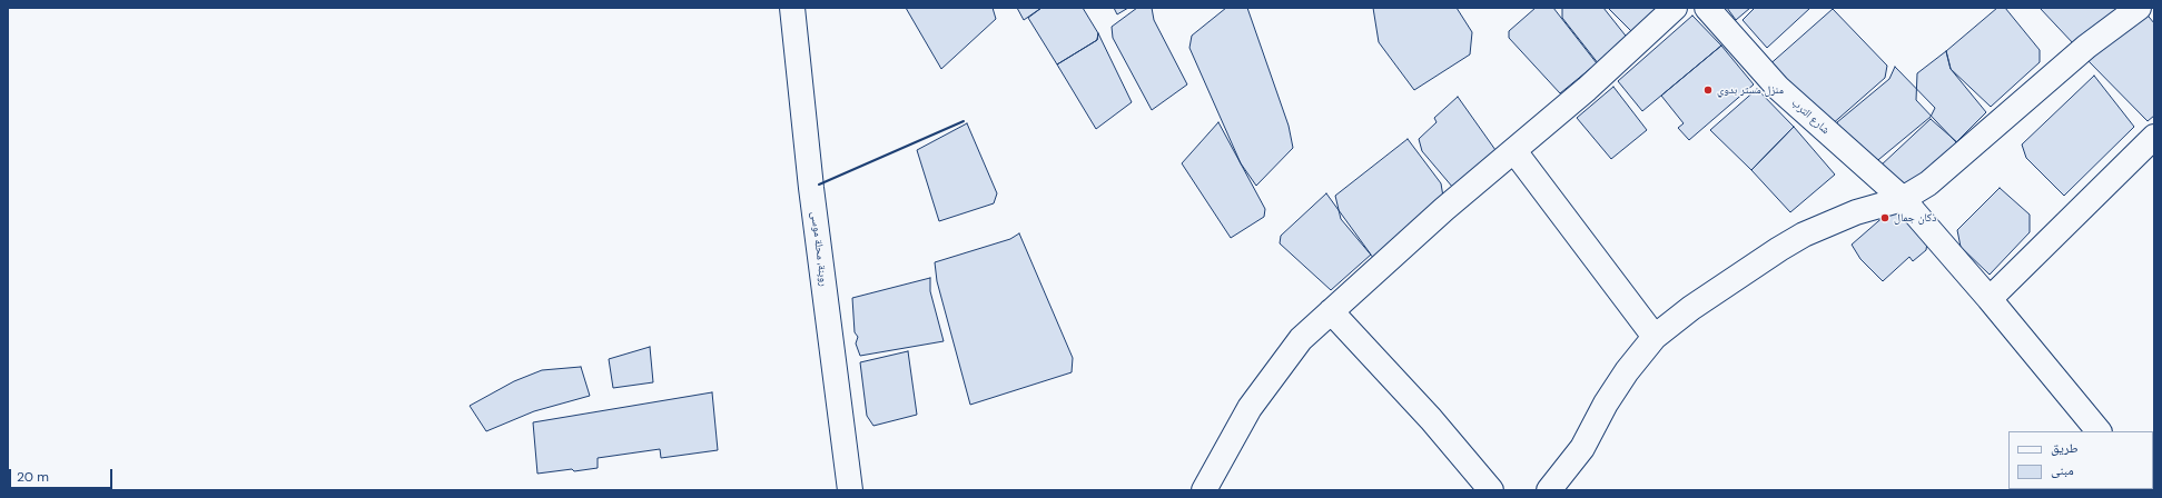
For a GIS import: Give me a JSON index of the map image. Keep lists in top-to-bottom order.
{
  "streets": {
    "street": ["شارع الترب", "روينة، محلة موسى"]
  },
  "places": ["منزل مستر بدوي", "دكان جمال"],
  "legend": ["طريق", "مبنى"],
  "scale_bar": "20 m"
}
